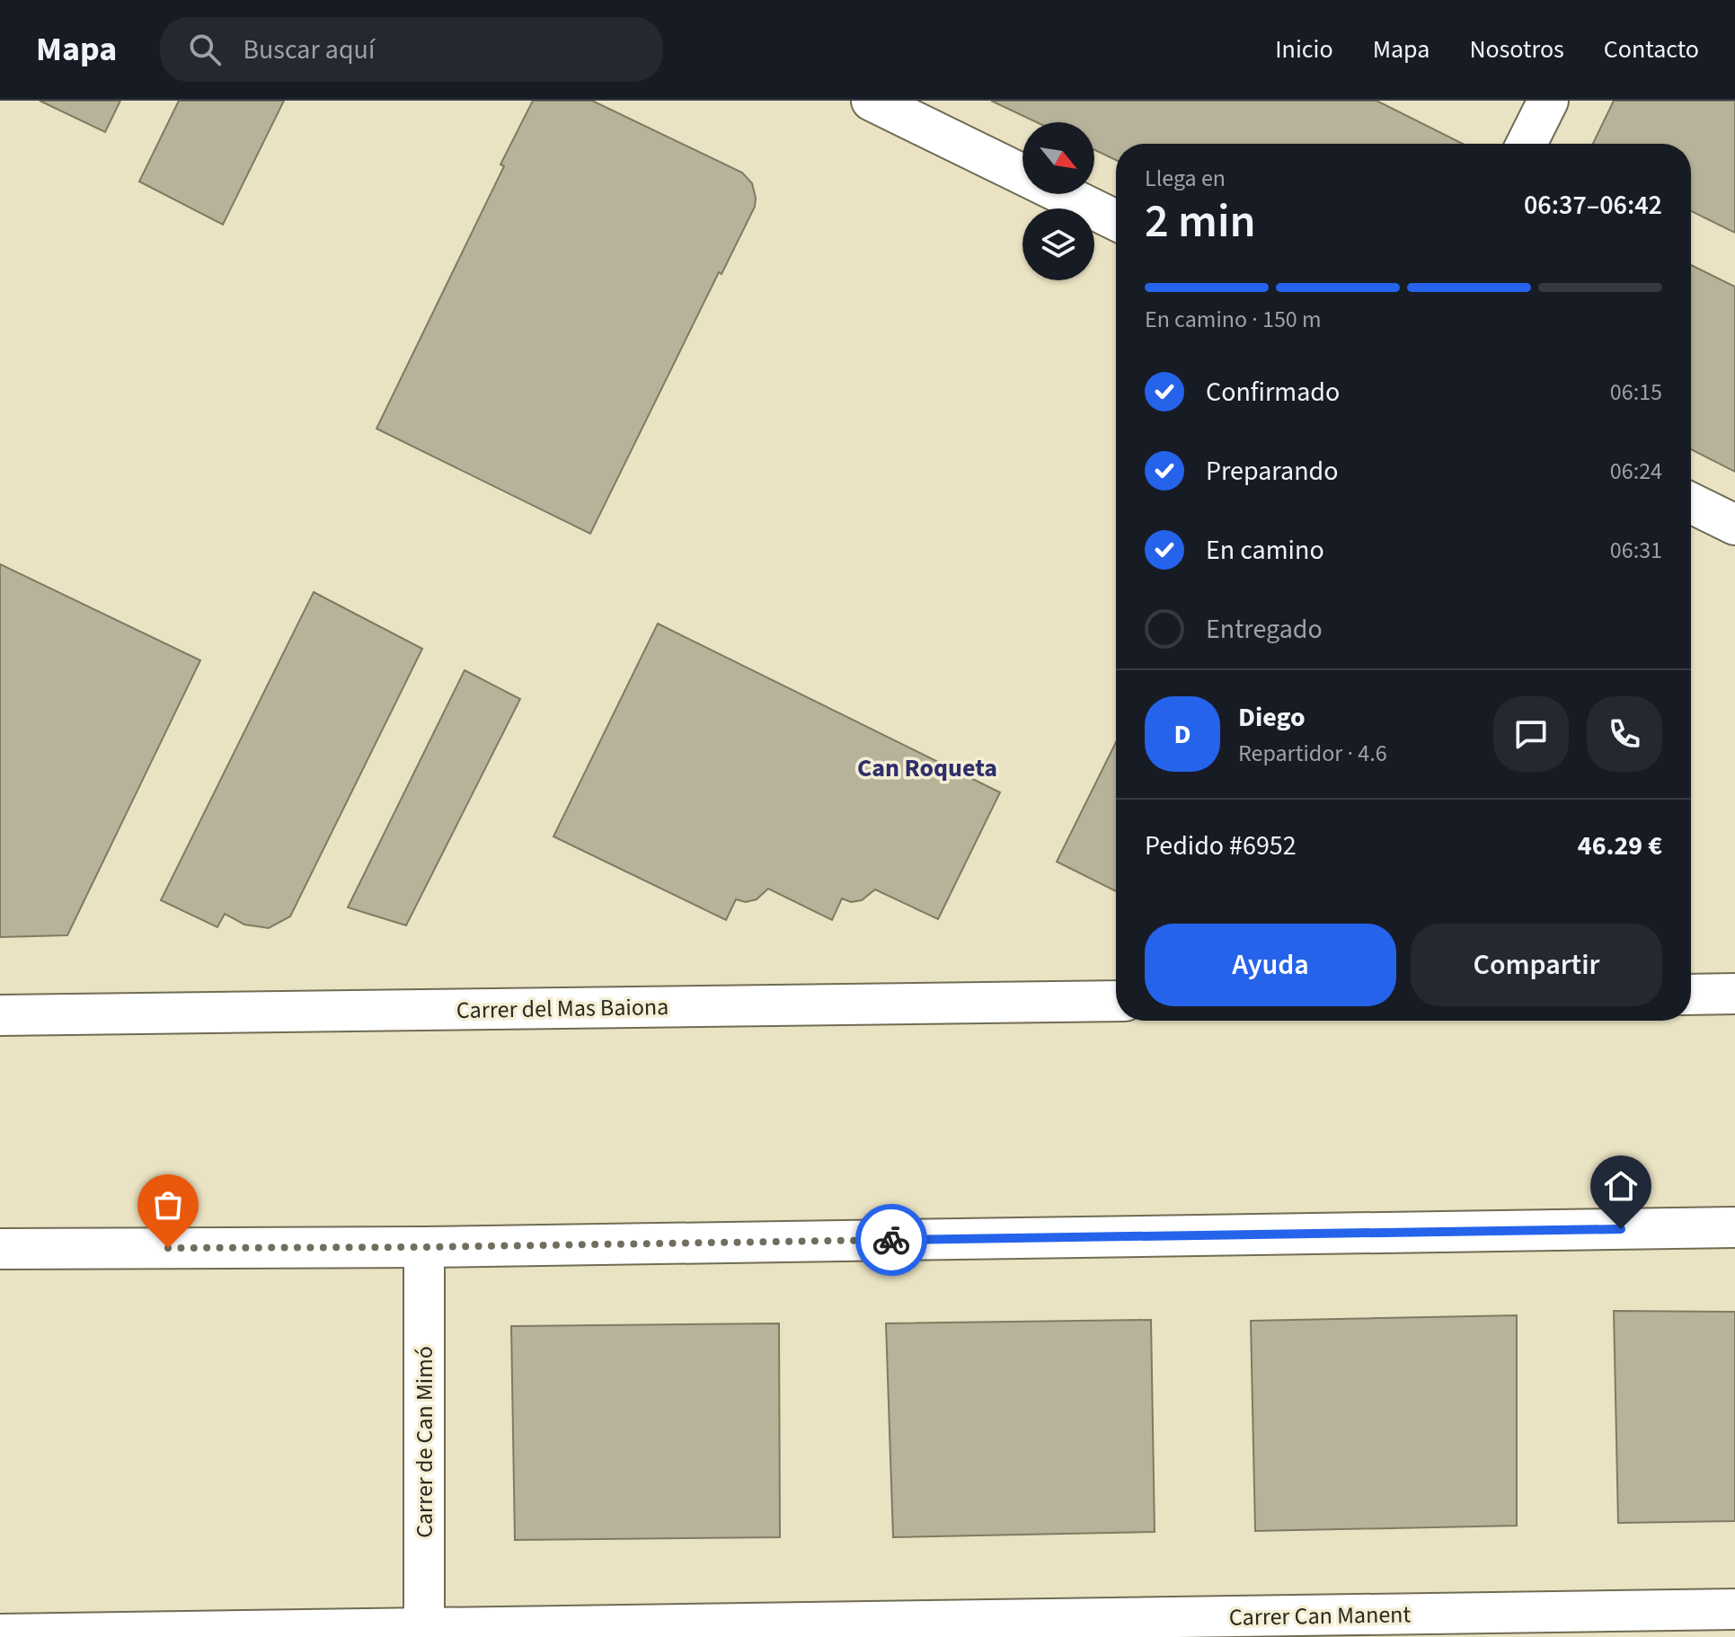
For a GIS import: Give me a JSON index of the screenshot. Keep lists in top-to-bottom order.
{
  "streets": {
    "street": ["Carrer del Mas Baiona", "Carrer de Can Mimó", "Carrer Can Manent"]
  },
  "crossings": [
    ["Carrer de Can Mimó", "Carrer Can Manent"]
  ],
  "districts": ["Can Roqueta"],
  "north": "bottom right",
  "page": {
    "header": "Mapa",
    "search": "Buscar aquí",
    "nav": [
      "Inicio",
      "Mapa",
      "Nosotros",
      "Contacto"
    ],
    "heading": ["2 min", "Llega en", "06:37–06:42"],
    "panel": [
      "Diego",
      "Repartidor · 4.6",
      "Pedido #6952",
      "46.29 €"
    ],
    "bar": "En camino · 150 m",
    "list": [
      ["Confirmado", "06:15"],
      ["Preparando", "06:24"],
      ["En camino", "06:31"],
      "Entregado"
    ],
    "round": "D",
    "buttons": ["Ayuda", "Compartir"]
  }
}
